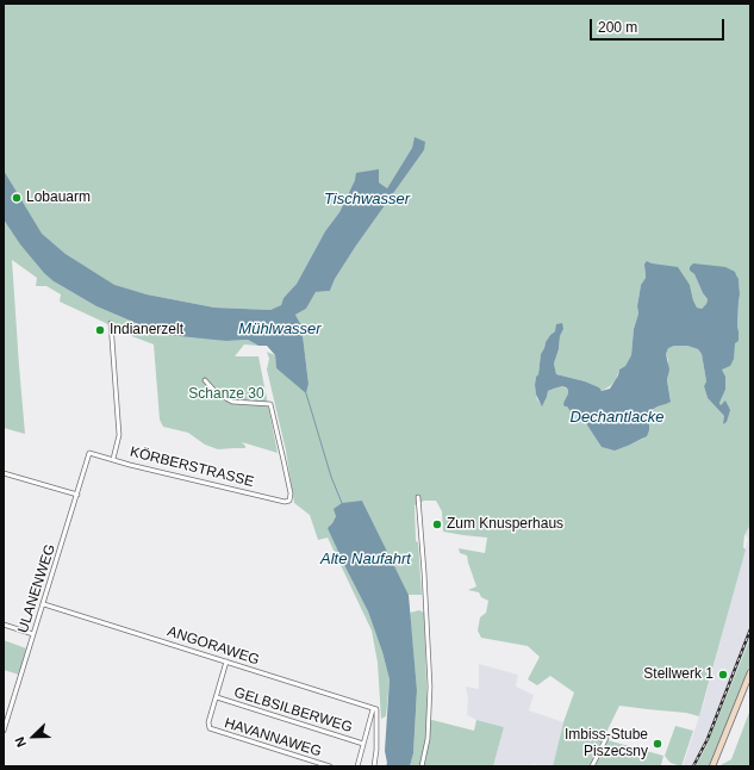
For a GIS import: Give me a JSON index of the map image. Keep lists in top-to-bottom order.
{
  "streets": {
    "street": [
      "KÖRBERSTRASSE",
      "ULANENWEG",
      "ANGORAWEG",
      "GELBSILBERWEG",
      "HAVANNAWEG"
    ]
  },
  "crossings": [
    ["KÖRBERSTRASSE", "ULANENWEG"],
    ["ULANENWEG", "ANGORAWEG"],
    ["ANGORAWEG", "GELBSILBERWEG"],
    ["GELBSILBERWEG", "HAVANNAWEG"]
  ],
  "water": [
    "Tischwasser",
    "Mühlwasser",
    "Dechantlacke",
    "Alte Naufahrt"
  ],
  "parks": ["Schanze 30"],
  "places": [
    "Lobauarm",
    "Indianerzelt",
    "Zum Knusperhaus",
    "Stellwerk 1",
    "Imbiss-Stube Piszecsny"
  ],
  "scale_bar": "200 m",
  "north": "bottom left"
}
